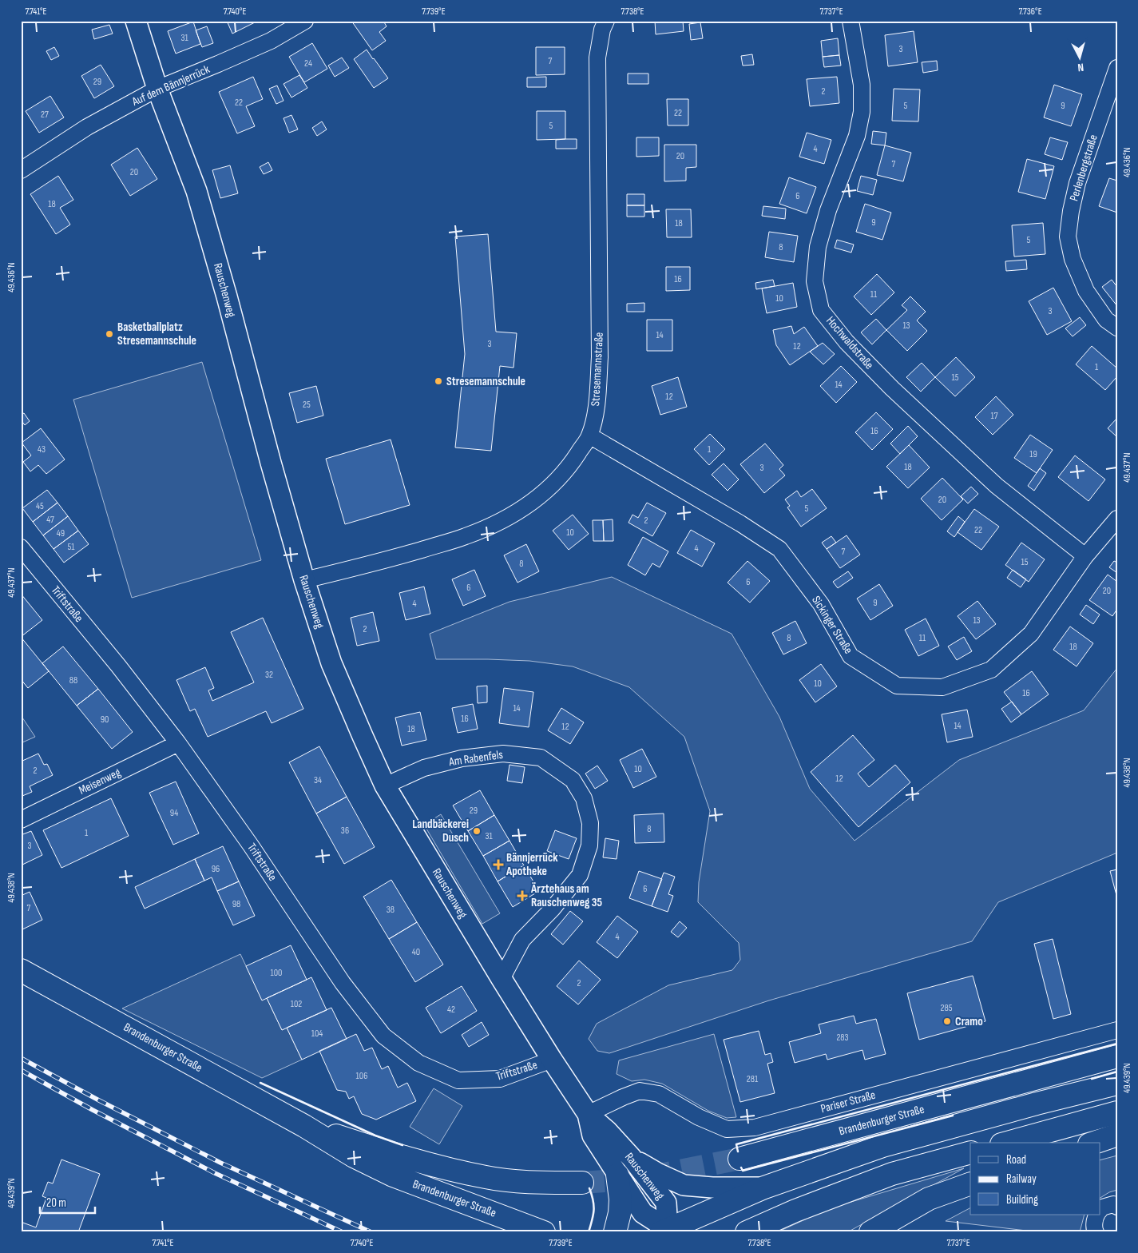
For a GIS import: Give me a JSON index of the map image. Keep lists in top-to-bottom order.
{
  "streets": {
    "main road": ["Brandenburger Straße"],
    "street": [
      "Auf dem Bännjerrück",
      "Perlenbergstraße",
      "Rauschenweg",
      "Hochwaldstraße",
      "Stresemannstraße",
      "Triftstraße",
      "Sickinger Straße",
      "Am Rabenfels",
      "Meisenweg",
      "Pariser Straße"
    ]
  },
  "crossings": [
    ["Auf dem Bännjerrück", "Rauschenweg"],
    ["Rauschenweg", "Stresemannstraße"],
    ["Rauschenweg", "Triftstraße"],
    ["Rauschenweg", "Am Rabenfels"],
    ["Rauschenweg", "Pariser Straße"],
    ["Hochwaldstraße", "Sickinger Straße"],
    ["Stresemannstraße", "Sickinger Straße"],
    ["Triftstraße", "Meisenweg"]
  ],
  "places": {
    "other": [
      "Basketballplatz Stresemannschule",
      "Stresemannschule",
      "Landbäckerei Dusch",
      "Cramo"
    ],
    "health": ["Bännjerrück Apotheke", "Ärztehaus am Rauschenweg 35"]
  },
  "house_numbers": [
    "31",
    "3",
    "7",
    "24",
    "29",
    "2",
    "22",
    "5",
    "9",
    "22",
    "27",
    "5",
    "4",
    "20",
    "7",
    "20",
    "6",
    "18",
    "9",
    "18",
    "5",
    "8",
    "16",
    "11",
    "10",
    "3",
    "13",
    "14",
    "3",
    "12",
    "1",
    "15",
    "14",
    "12",
    "25",
    "17",
    "16",
    "43",
    "1",
    "19",
    "18",
    "3",
    "20",
    "45",
    "5",
    "47",
    "2",
    "22",
    "10",
    "49",
    "51",
    "4",
    "7",
    "15",
    "8",
    "6",
    "6",
    "20",
    "9",
    "4",
    "13",
    "2",
    "8",
    "11",
    "18",
    "32",
    "88",
    "10",
    "16",
    "14",
    "16",
    "90",
    "14",
    "12",
    "18",
    "10",
    "2",
    "12",
    "34",
    "29",
    "94",
    "8",
    "36",
    "1",
    "31",
    "3",
    "96",
    "6",
    "98",
    "7",
    "38",
    "4",
    "40",
    "100",
    "2",
    "102",
    "285",
    "42",
    "104",
    "283",
    "106",
    "281"
  ],
  "legend": ["Road", "Railway", "Building"],
  "scale_bar": "20 m",
  "north": "bottom",
  "coordinates": [
    "7.741°E",
    "7.740°E",
    "7.739°E",
    "7.738°E",
    "7.737°E",
    "7.736°E",
    "49.436°N",
    "49.437°N",
    "49.438°N",
    "49.439°N"
  ]
}
